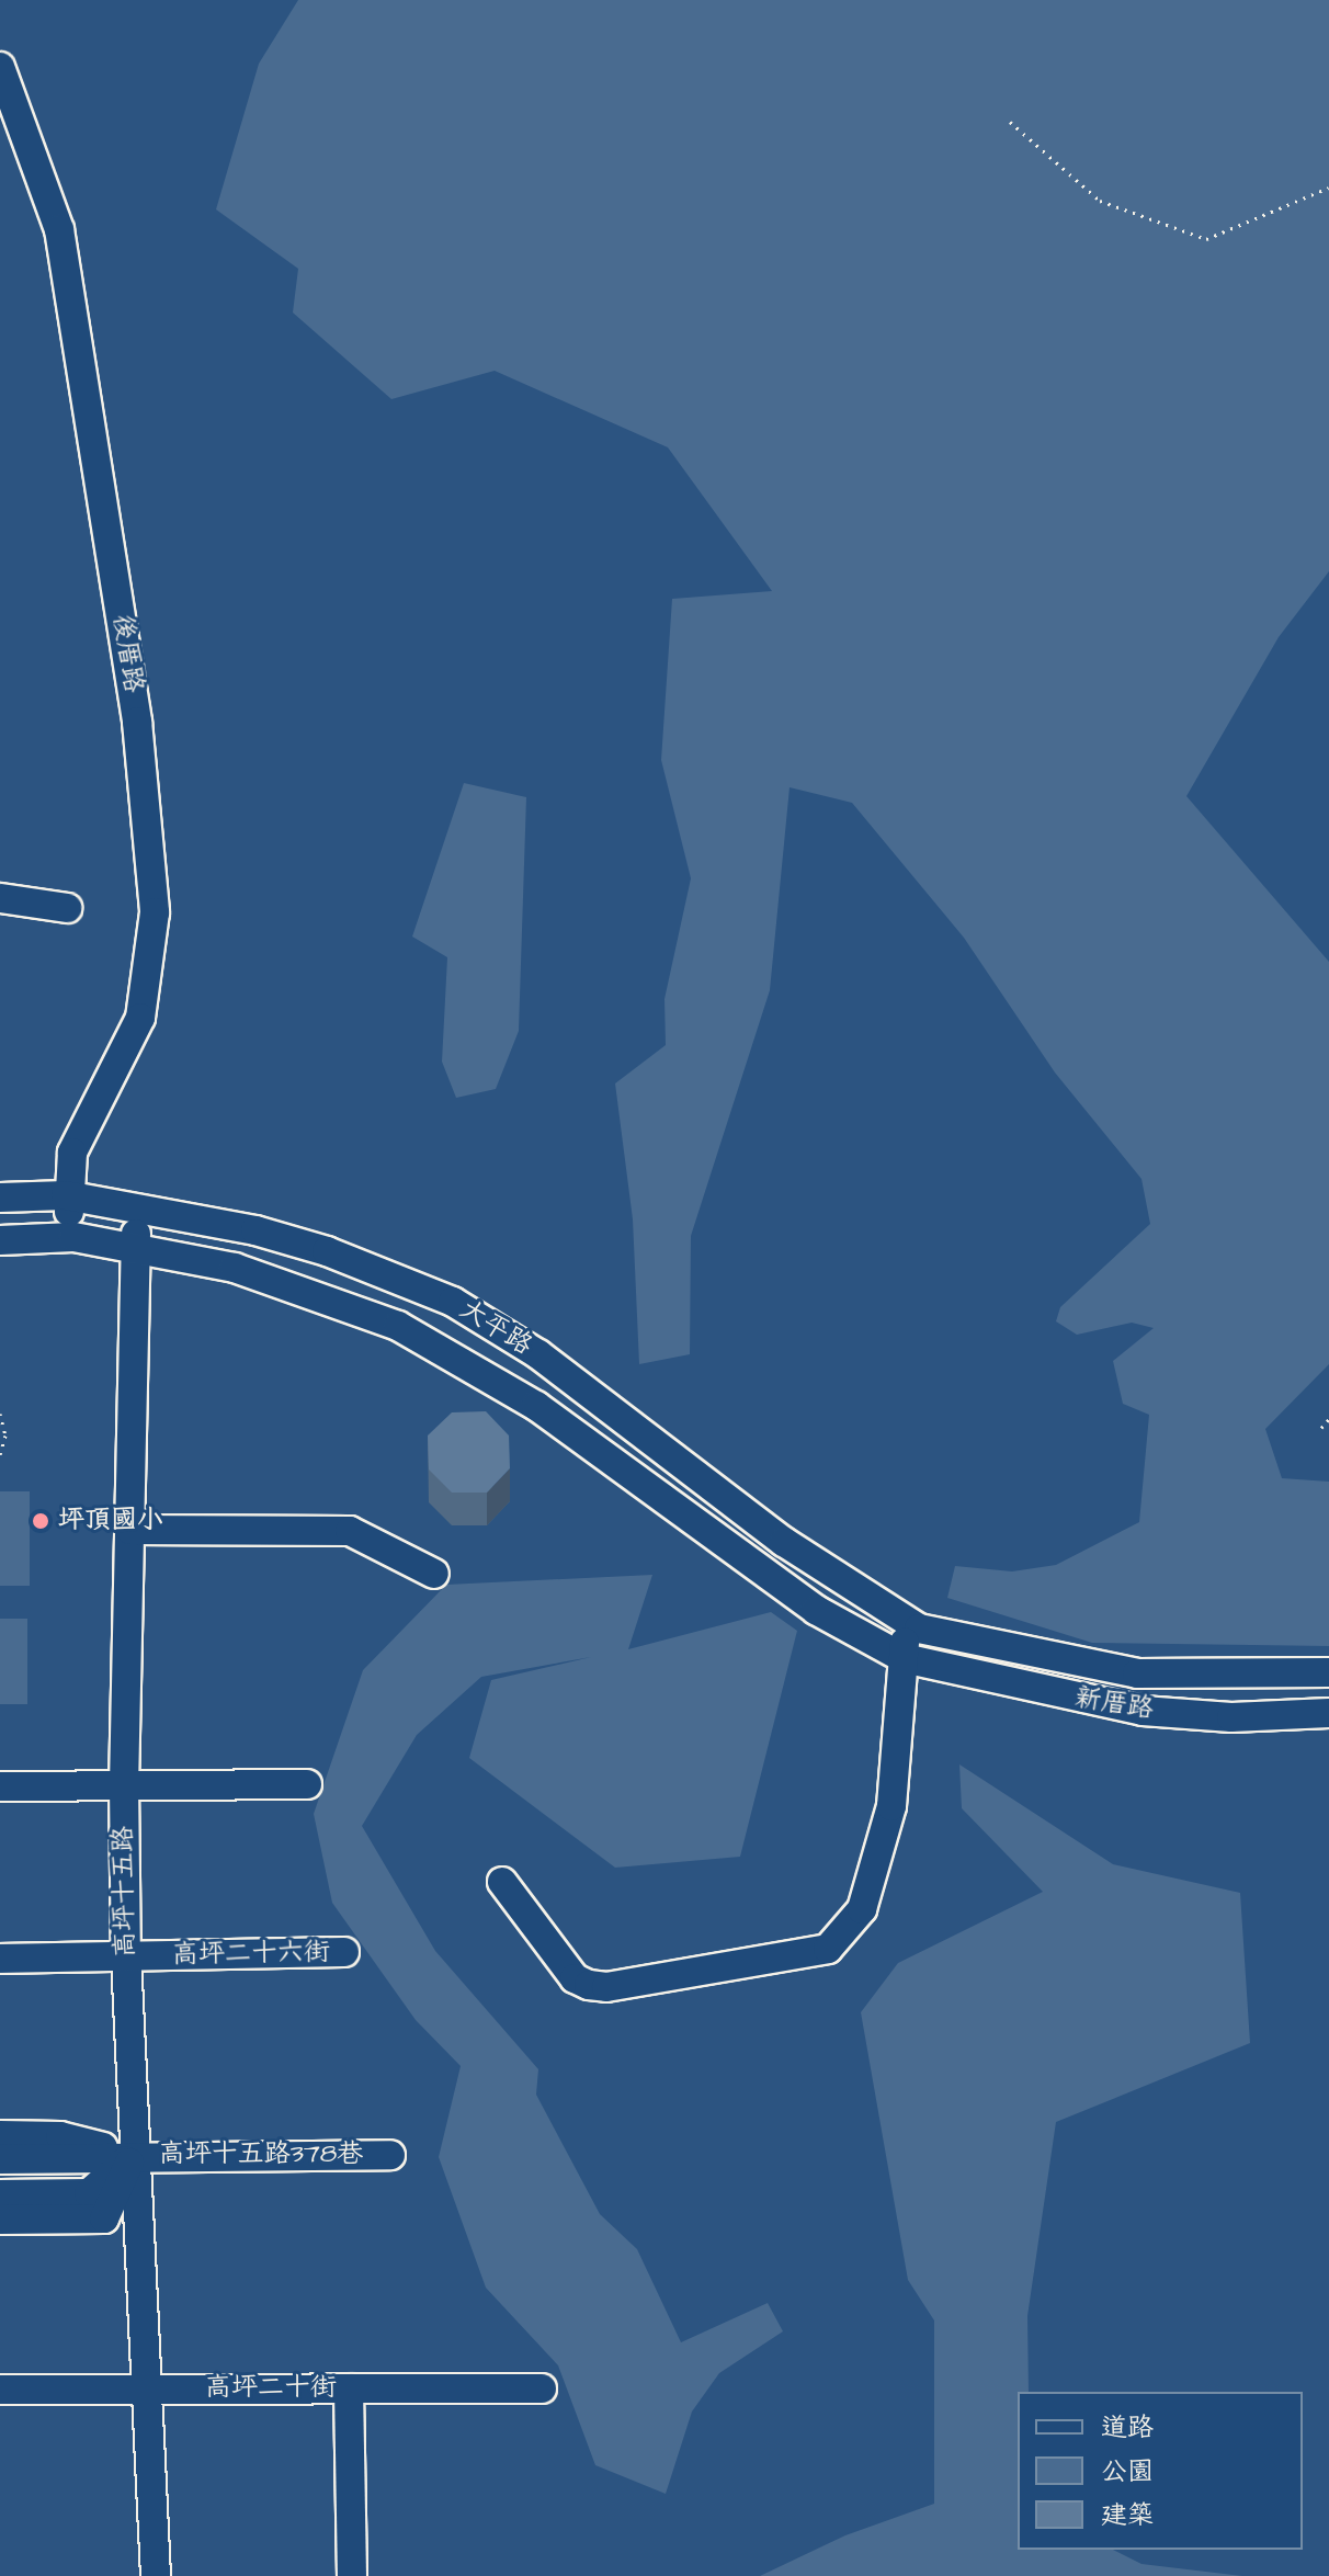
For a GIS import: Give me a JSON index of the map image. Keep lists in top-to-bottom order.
{
  "streets": {
    "street": [
      "後厝路",
      "大平路",
      "新厝路",
      "高坪十五路",
      "高坪二十六街",
      "高坪十五路378巷",
      "高坪二十街"
    ]
  },
  "crossings": [
    ["後厝路", "大平路"],
    ["大平路", "新厝路"],
    ["大平路", "高坪十五路"],
    ["高坪十五路", "高坪二十六街"],
    ["高坪十五路", "高坪十五路378巷"],
    ["高坪十五路", "高坪二十街"]
  ],
  "places": ["坪頂國小"],
  "legend": ["道路", "公園", "建築"]
}
